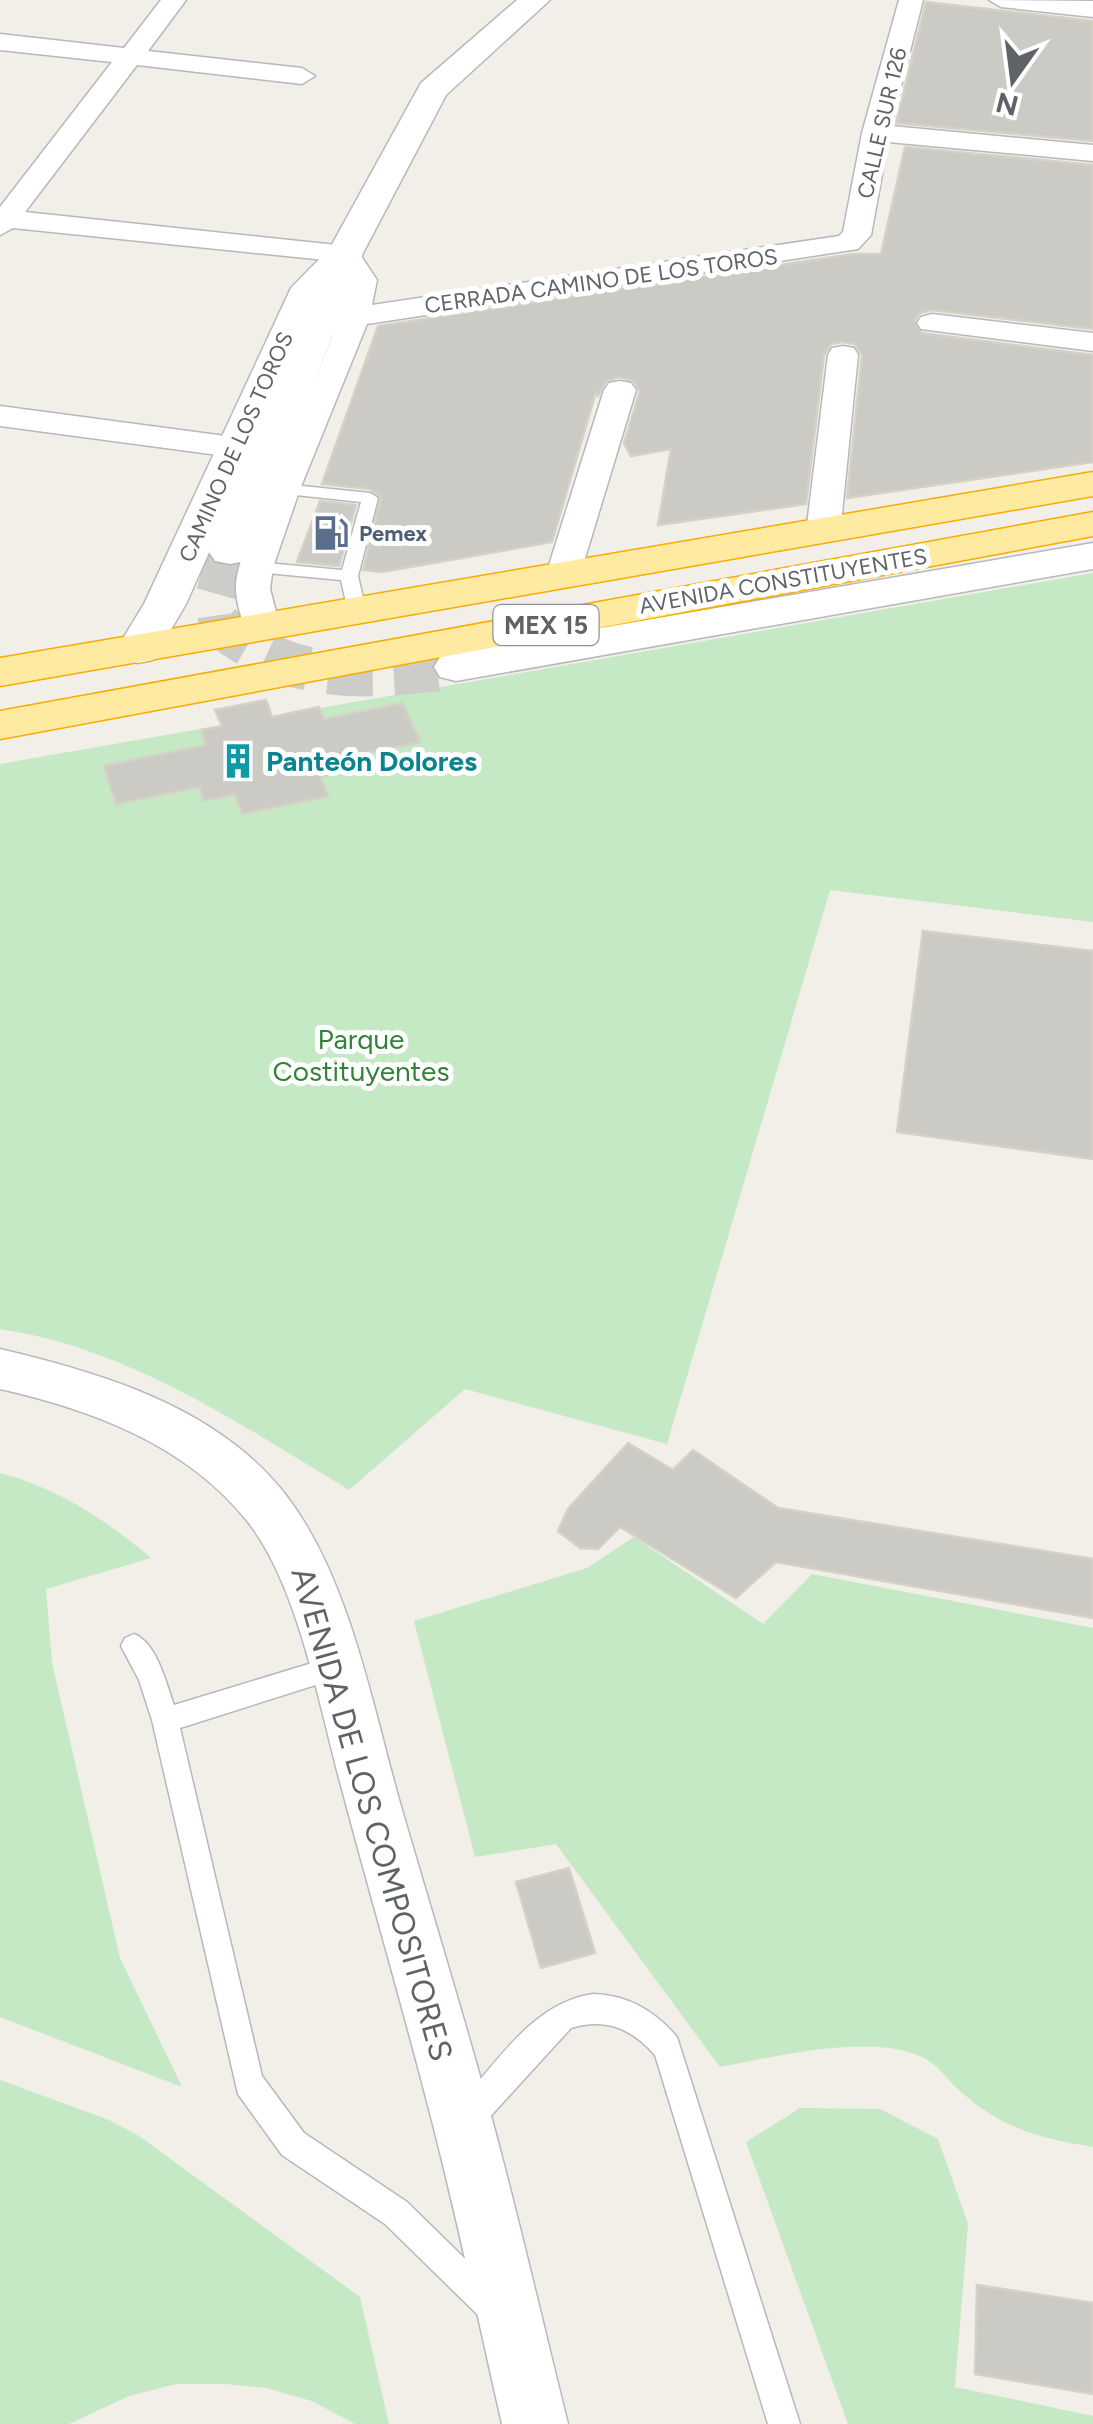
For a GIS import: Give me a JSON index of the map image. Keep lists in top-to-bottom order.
{
  "streets": {
    "highway": ["AVENIDA CONSTITUYENTES", "MEX 15"],
    "main road": ["CAMINO DE LOS TOROS"],
    "street": ["CALLE SUR 126", "CERRADA CAMINO DE LOS TOROS", "AVENIDA DE LOS COMPOSITORES"]
  },
  "crossings": [
    ["CALLE SUR 126", "CERRADA CAMINO DE LOS TOROS"],
    ["CAMINO DE LOS TOROS", "AVENIDA CONSTITUYENTES"]
  ],
  "parks": ["Parque Costituyentes"],
  "places": {
    "fuel station": ["Pemex"],
    "building": ["Panteón Dolores"]
  },
  "north": "bottom"
}
